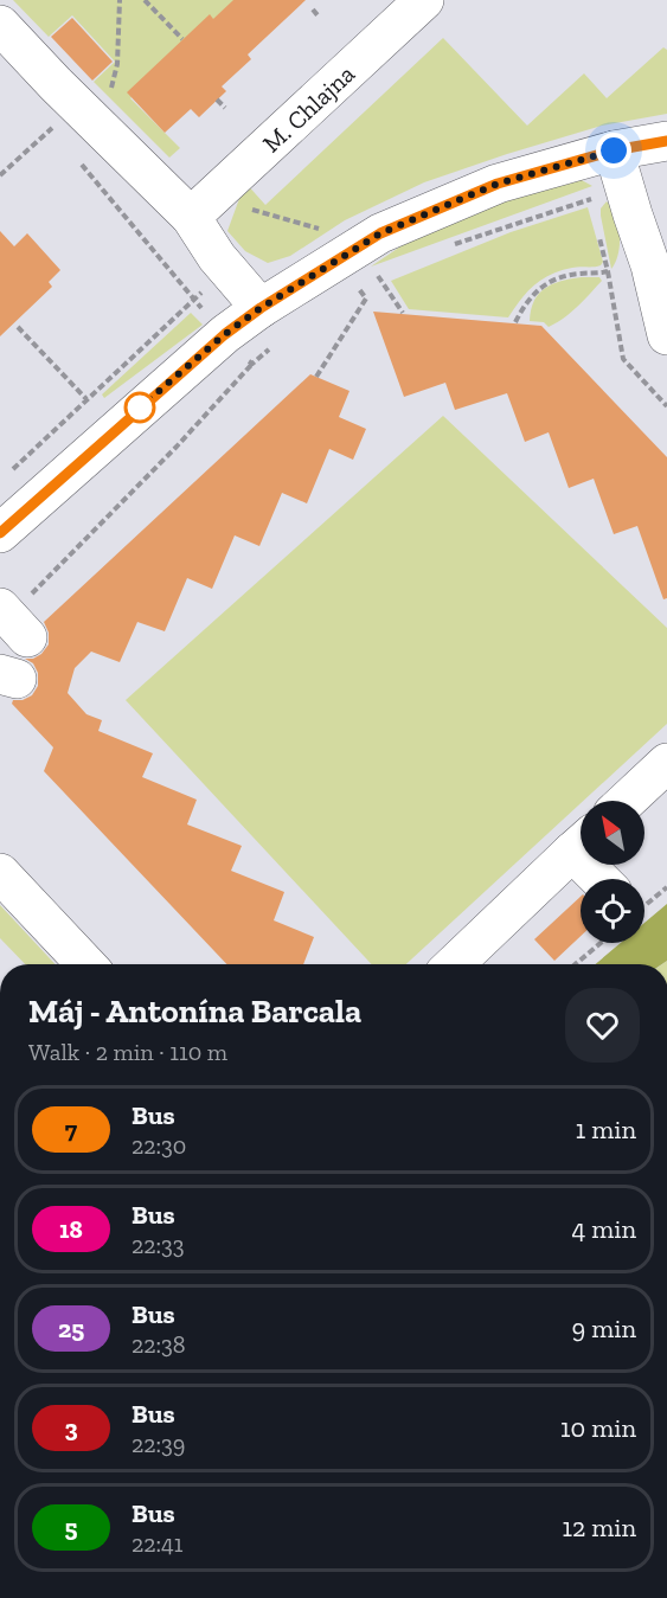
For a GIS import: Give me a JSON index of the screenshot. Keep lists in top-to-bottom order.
{
  "streets": {
    "street": ["M. Chlajna"]
  },
  "lines": ["bus line 7"],
  "north": "top left",
  "page": {
    "heading": ["Máj - Antonína Barcala", "Walk · 2 min · 110 m"],
    "list": [
      {
        "mark": "7",
        "name": "Bus",
        "note": "22:30",
        "value": "1 min"
      },
      {
        "mark": "18",
        "name": "Bus",
        "note": "22:33",
        "value": "4 min"
      },
      {
        "mark": "25",
        "name": "Bus",
        "note": "22:38",
        "value": "9 min"
      },
      {
        "mark": "3",
        "name": "Bus",
        "note": "22:39",
        "value": "10 min"
      },
      {
        "mark": "5",
        "name": "Bus",
        "note": "22:41",
        "value": "12 min"
      }
    ]
  }
}
